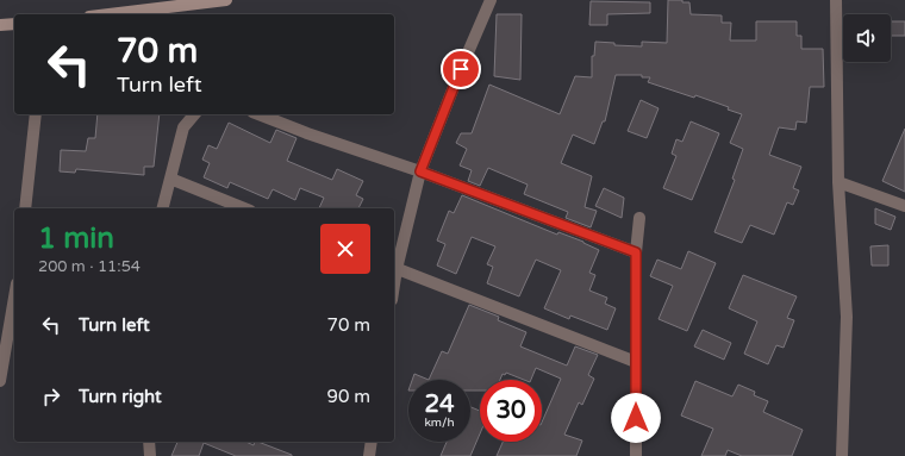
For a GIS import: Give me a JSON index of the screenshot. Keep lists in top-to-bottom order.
{
  "page": {
    "turn": ["70 m", "Turn left"],
    "heading": ["1 min", "200 m · 11:54"],
    "list": [
      {
        "name": "Turn left",
        "value": "70 m"
      },
      {
        "name": "Turn right",
        "value": "90 m"
      }
    ],
    "speed": "24 km/h",
    "limit": "30"
  }
}
